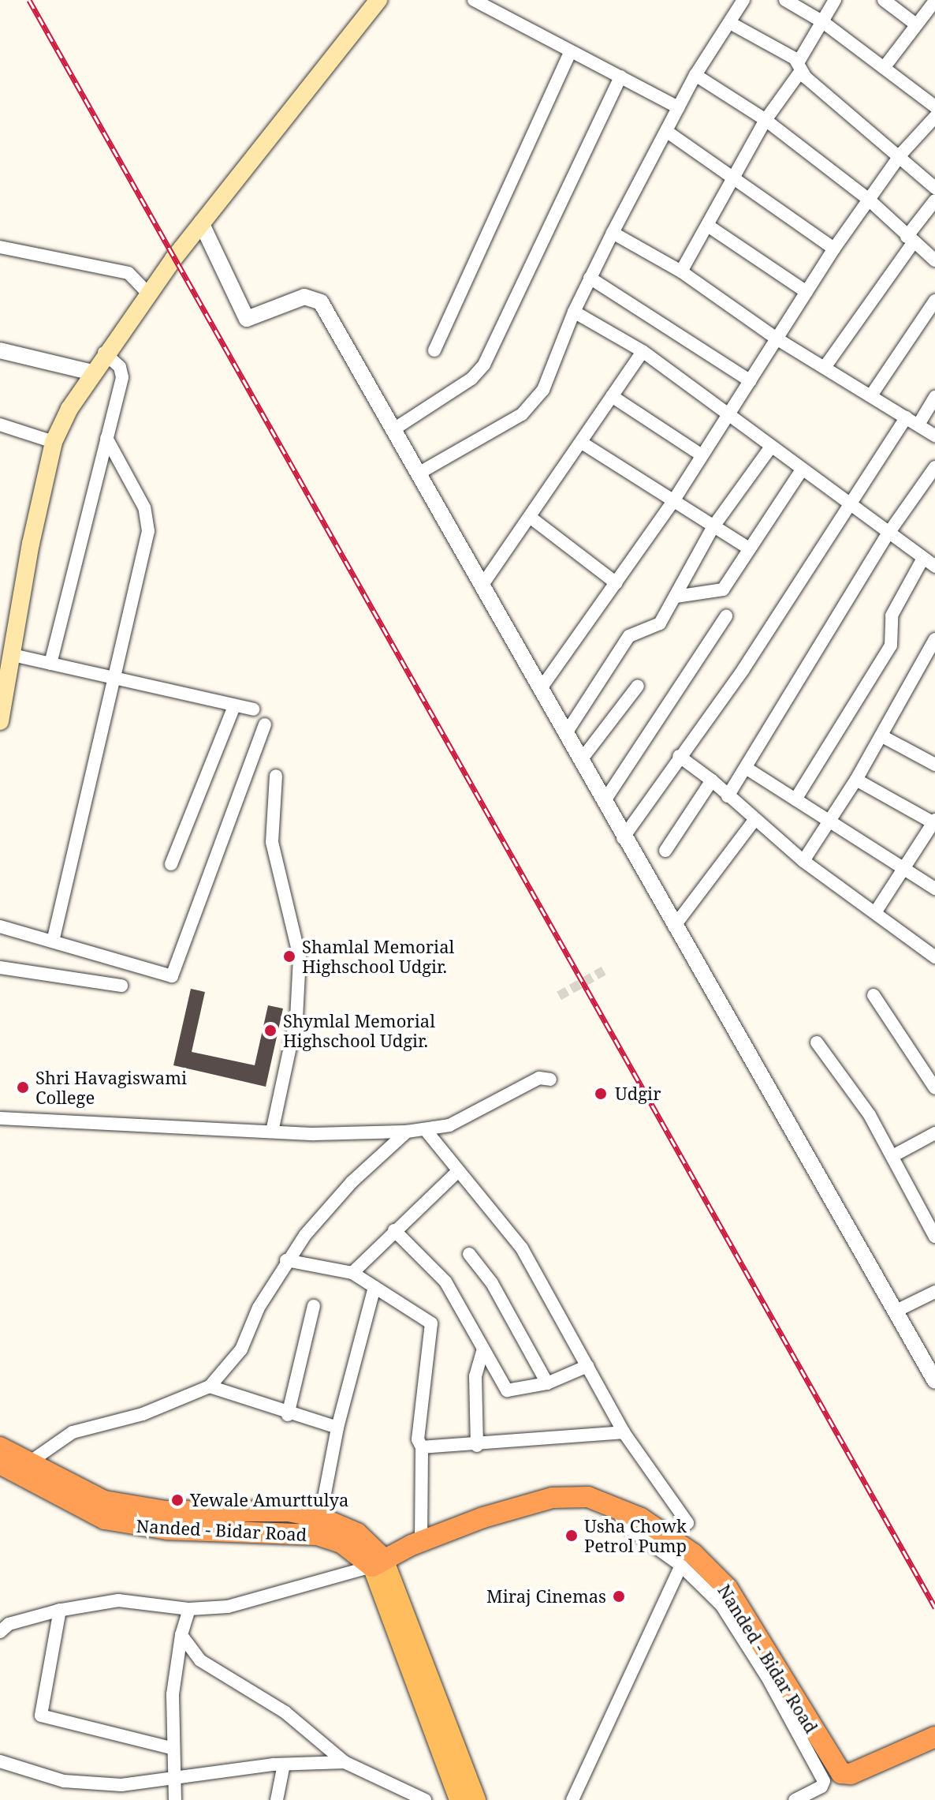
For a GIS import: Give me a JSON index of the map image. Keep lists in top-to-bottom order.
{
  "streets": {
    "highway": ["Nanded - Bidar Road"]
  },
  "places": [
    "Shamlal Memorial Highschool Udgir.",
    "Shymlal Memorial Highschool Udgir.",
    "Shri Havagiswami College",
    "Udgir",
    "Yewale Amurttulya",
    "Usha Chowk Petrol Pump",
    "Miraj Cinemas"
  ]
}
